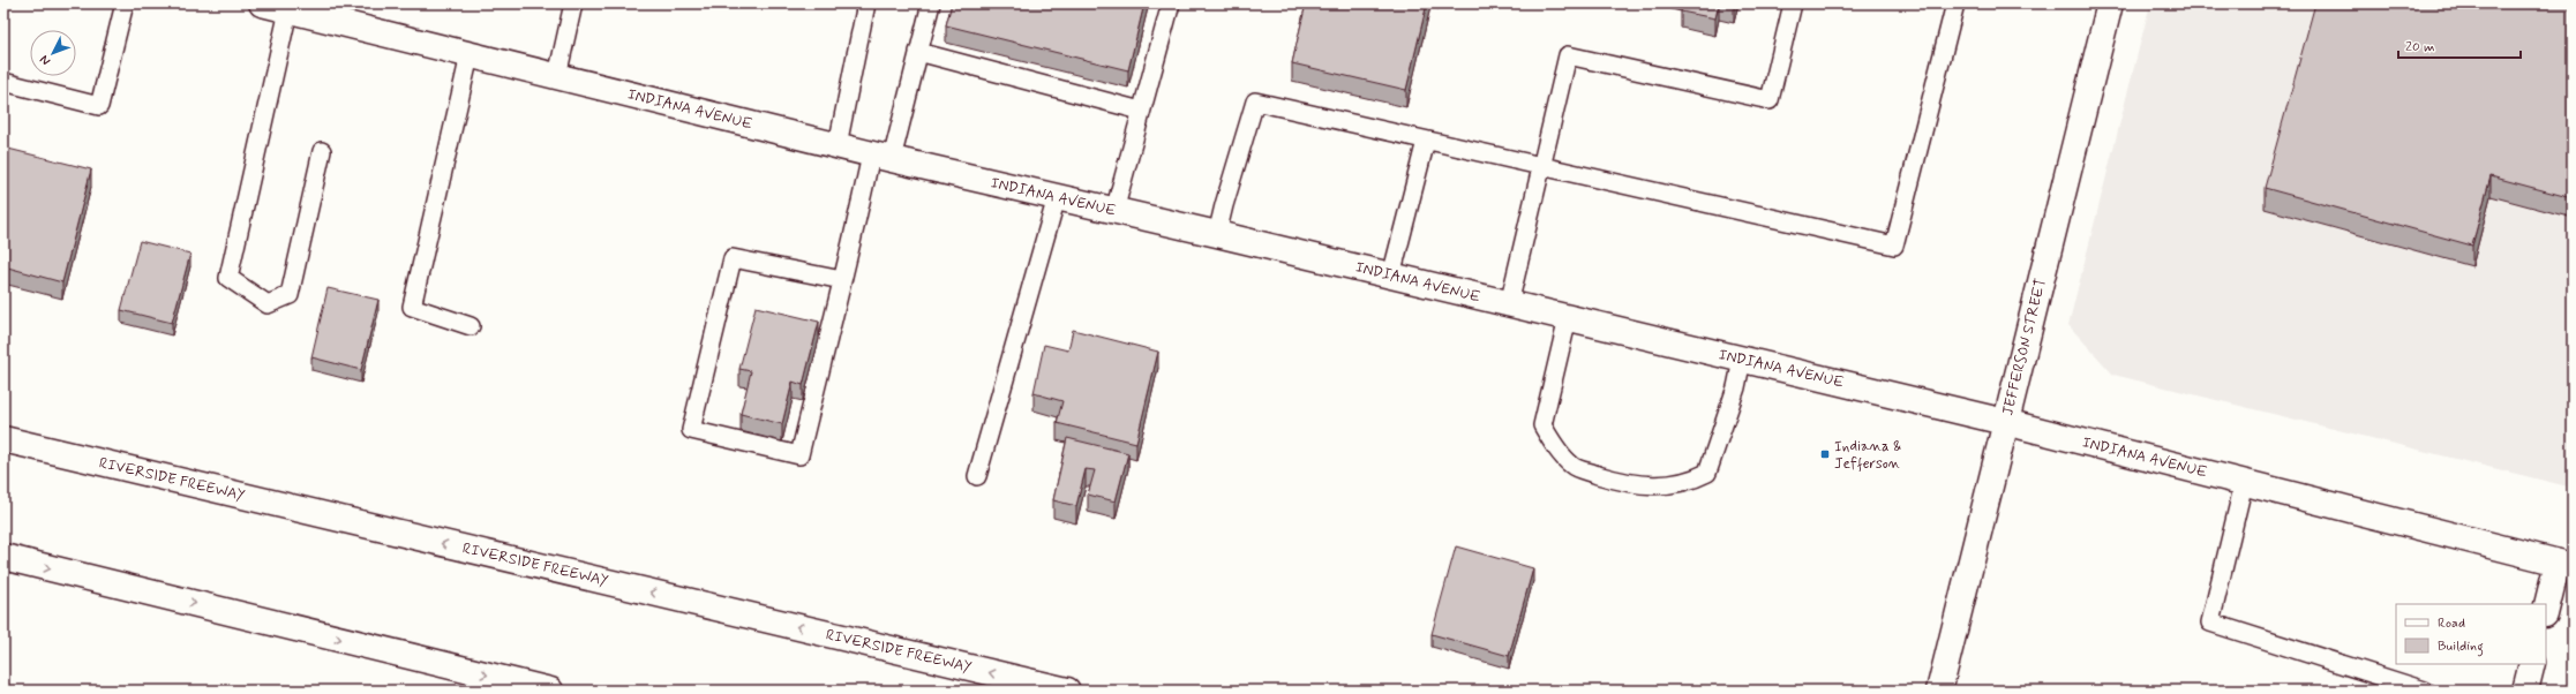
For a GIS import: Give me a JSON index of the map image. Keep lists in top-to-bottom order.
{
  "streets": {
    "main road": ["INDIANA AVENUE", "JEFFERSON STREET", "RIVERSIDE FREEWAY"]
  },
  "crossings": [
    ["INDIANA AVENUE", "JEFFERSON STREET"]
  ],
  "places": {
    "transit": ["Indiana & Jefferson"]
  },
  "legend": ["Road", "Building"],
  "scale_bar": "20 m",
  "north": "bottom left"
}
